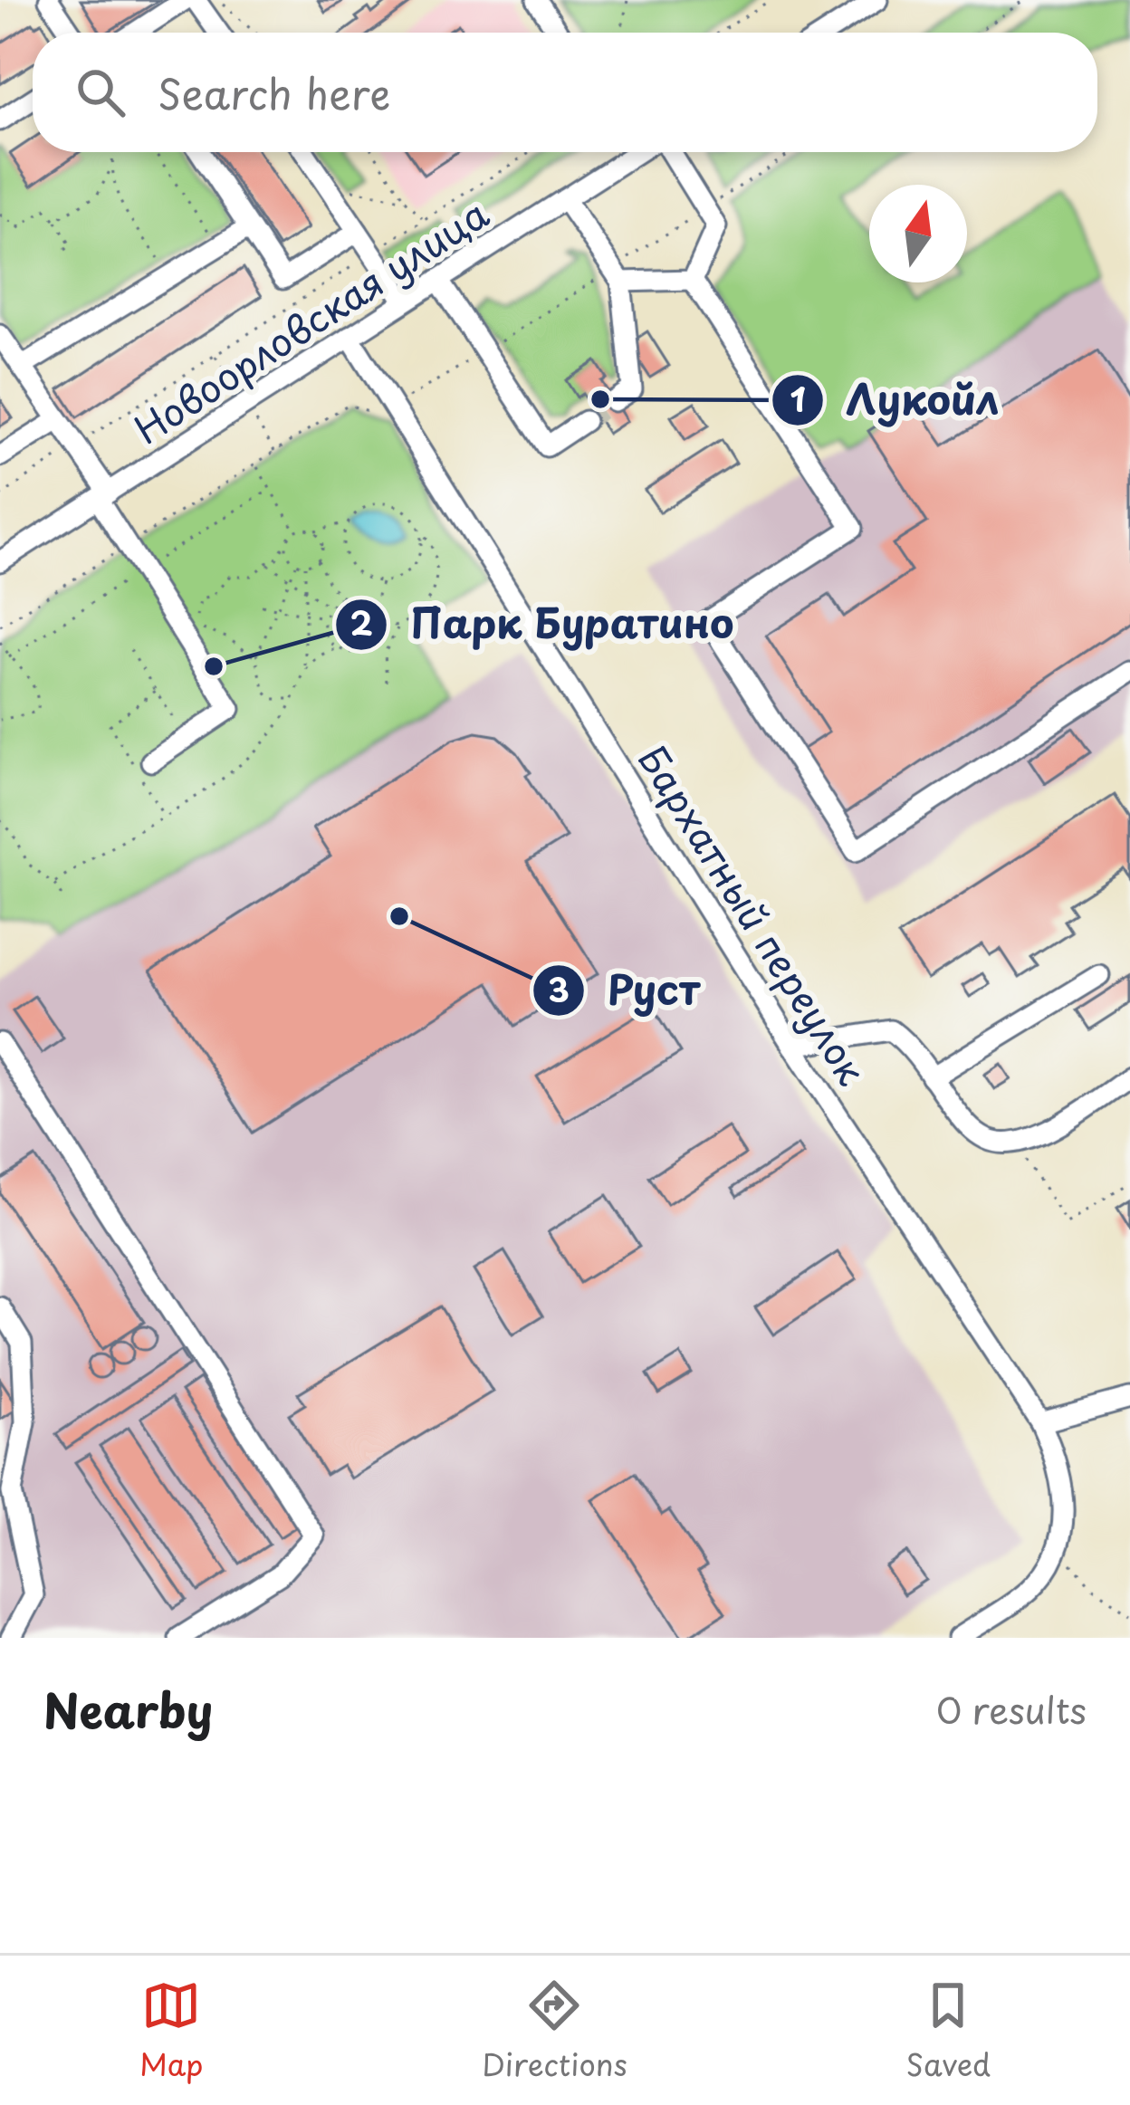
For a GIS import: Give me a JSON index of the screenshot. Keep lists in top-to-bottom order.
{
  "streets": {
    "street": ["Новоорловская улица", "Бархатный переулок"]
  },
  "crossings": [
    ["Новоорловская улица", "Бархатный переулок"]
  ],
  "places": ["Лукойл", "Парк Буратино", "Руст"],
  "north": "top",
  "page": {
    "search": "Search here",
    "heading": ["Nearby", "0 results"],
    "nav": ["Map", "Directions", "Saved"]
  }
}
